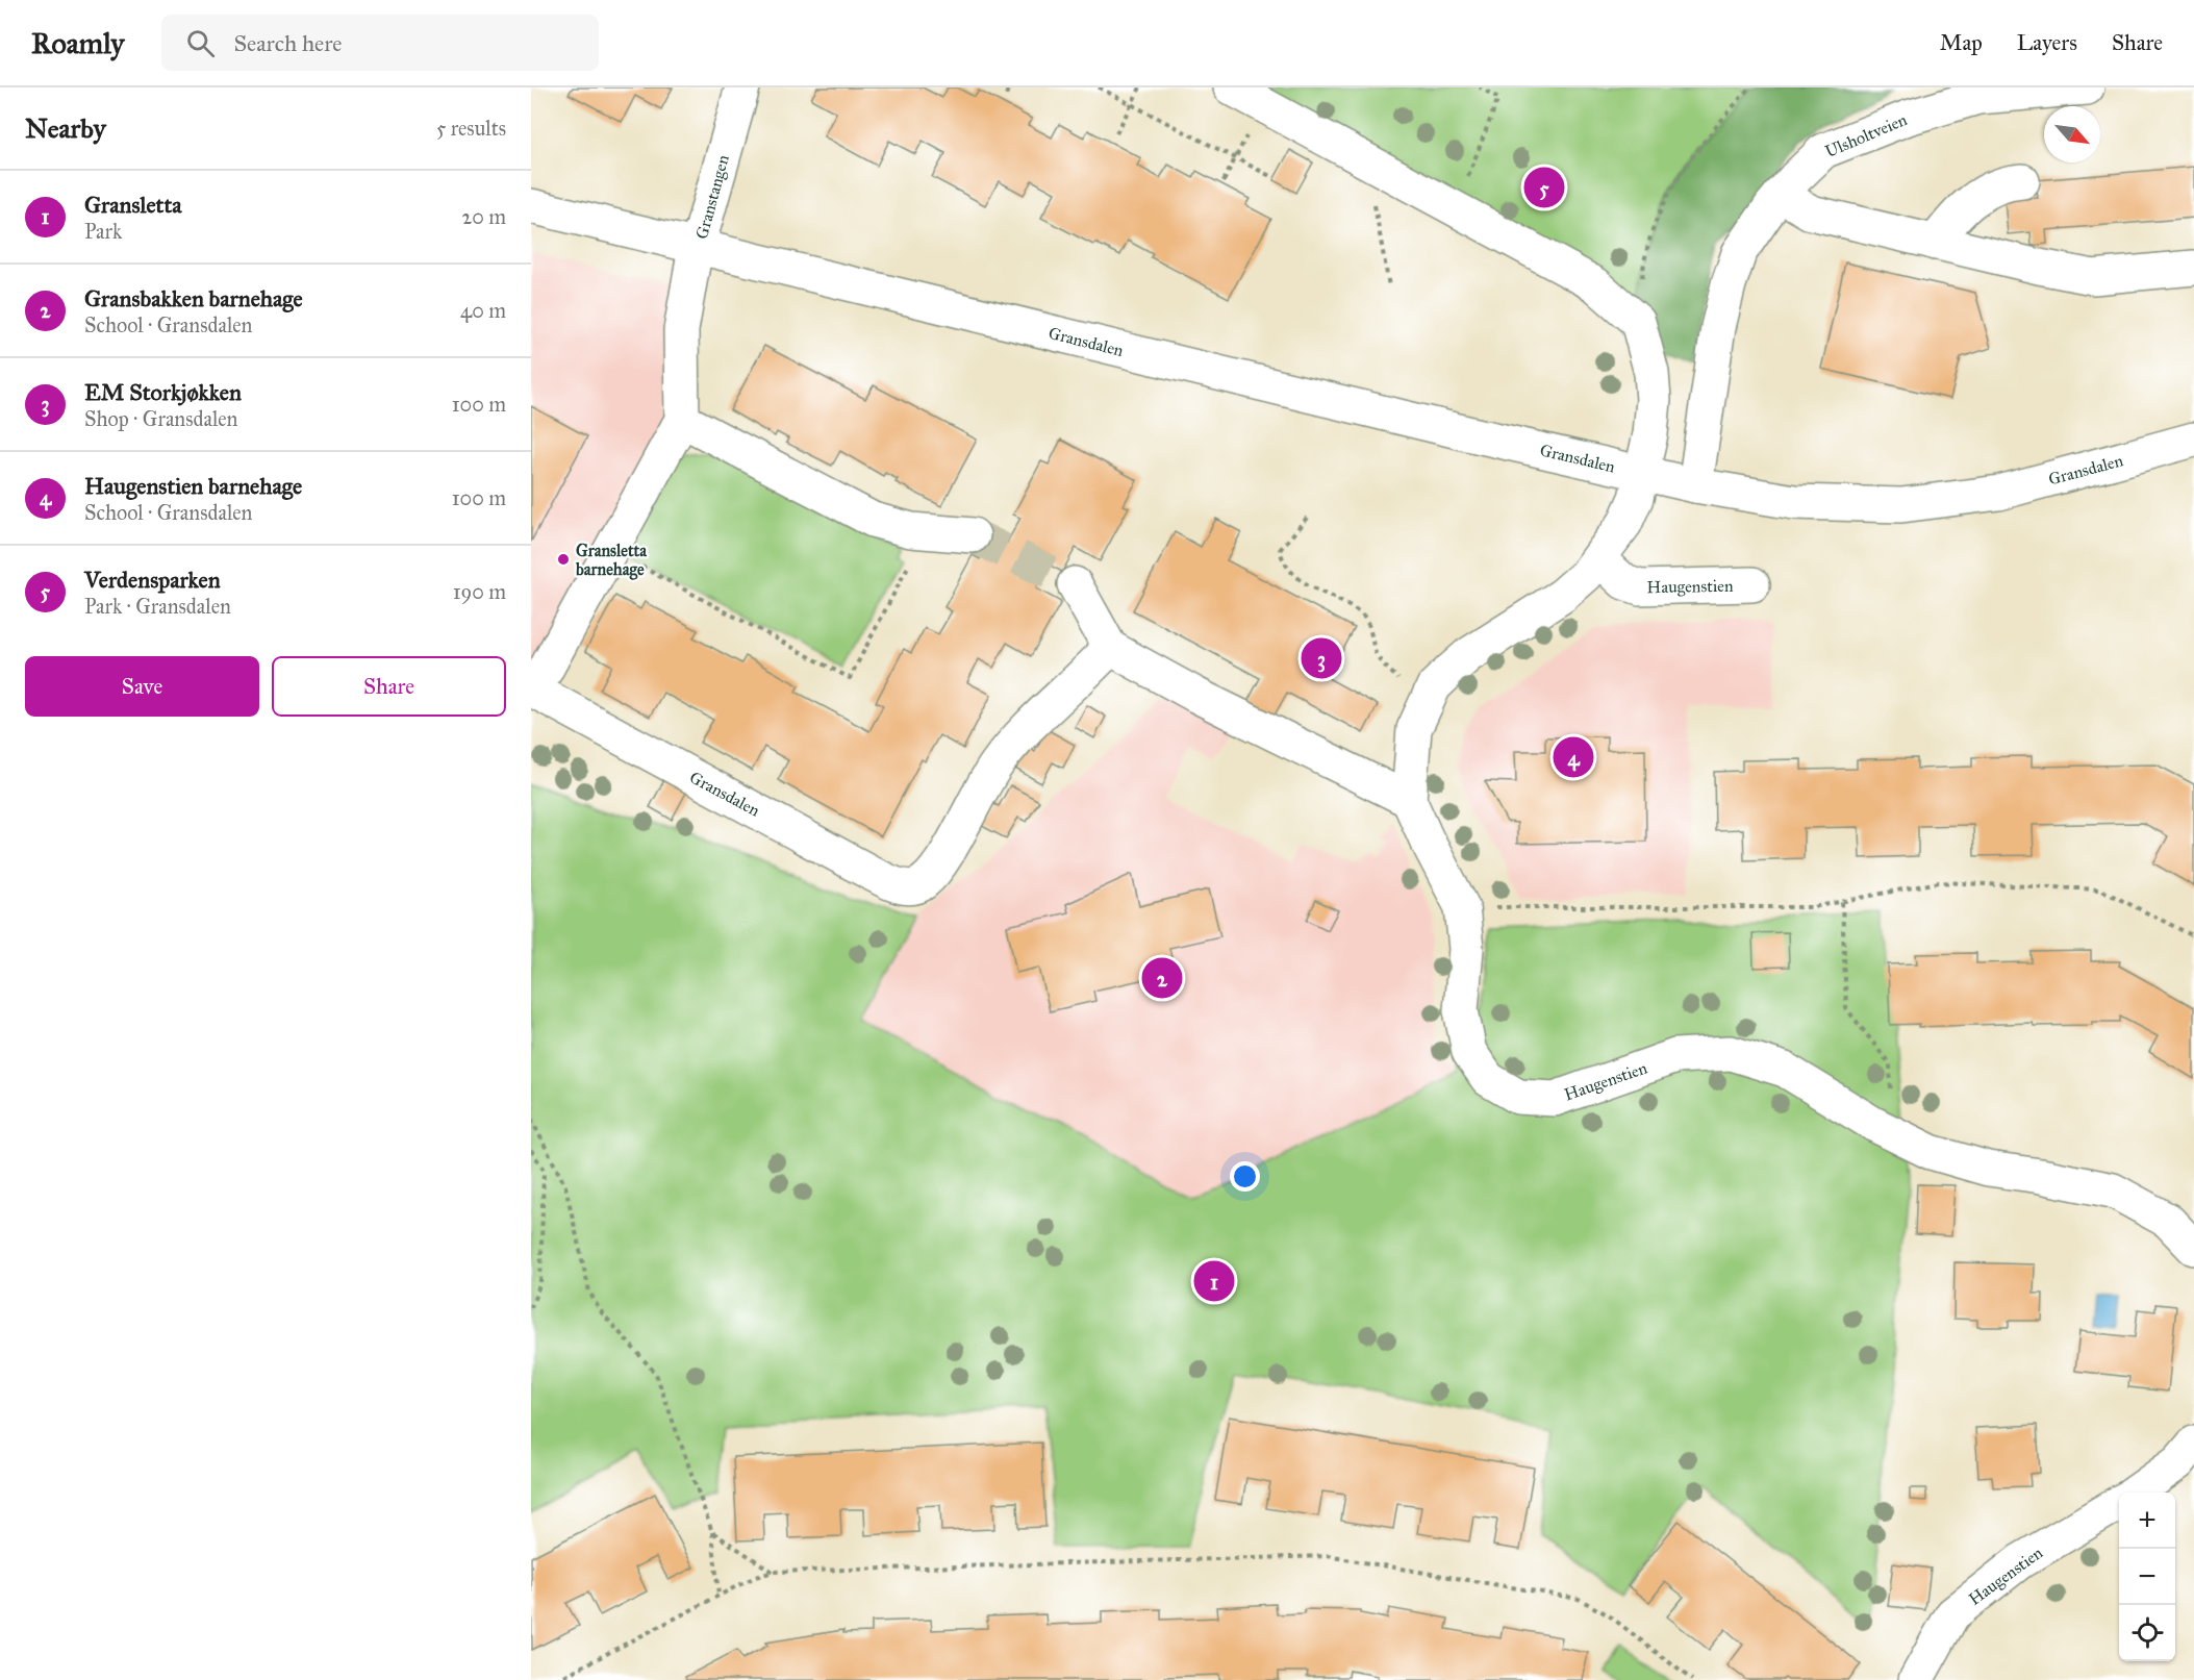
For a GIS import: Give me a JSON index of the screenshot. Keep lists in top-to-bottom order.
{
  "streets": {
    "street": [
      "Ulsholtveien",
      "Granstangen",
      "Gransdalen",
      "Haugenstien"
    ]
  },
  "crossings": [
    ["Ulsholtveien", "Gransdalen"],
    ["Granstangen", "Gransdalen"],
    ["Gransdalen", "Haugenstien"]
  ],
  "places": ["Gransletta barnehage"],
  "north": "bottom right",
  "page": {
    "header": "Roamly",
    "search": "Search here",
    "nav": ["Map", "Layers", "Share"],
    "heading": ["Nearby", "5 results"],
    "pins": [
      "5",
      "3",
      "4",
      "2",
      "1"
    ],
    "list": [
      {
        "mark": "1",
        "name": "Gransletta",
        "note": "Park",
        "value": "20 m"
      },
      {
        "mark": "2",
        "name": "Gransbakken barnehage",
        "note": "School · Gransdalen",
        "value": "40 m"
      },
      {
        "mark": "3",
        "name": "EM Storkjøkken",
        "note": "Shop · Gransdalen",
        "value": "100 m"
      },
      {
        "mark": "4",
        "name": "Haugenstien barnehage",
        "note": "School · Gransdalen",
        "value": "100 m"
      },
      {
        "mark": "5",
        "name": "Verdensparken",
        "note": "Park · Gransdalen",
        "value": "190 m"
      }
    ],
    "buttons": ["Save", "Share"],
    "map_buttons": ["+", "−"]
  }
}
